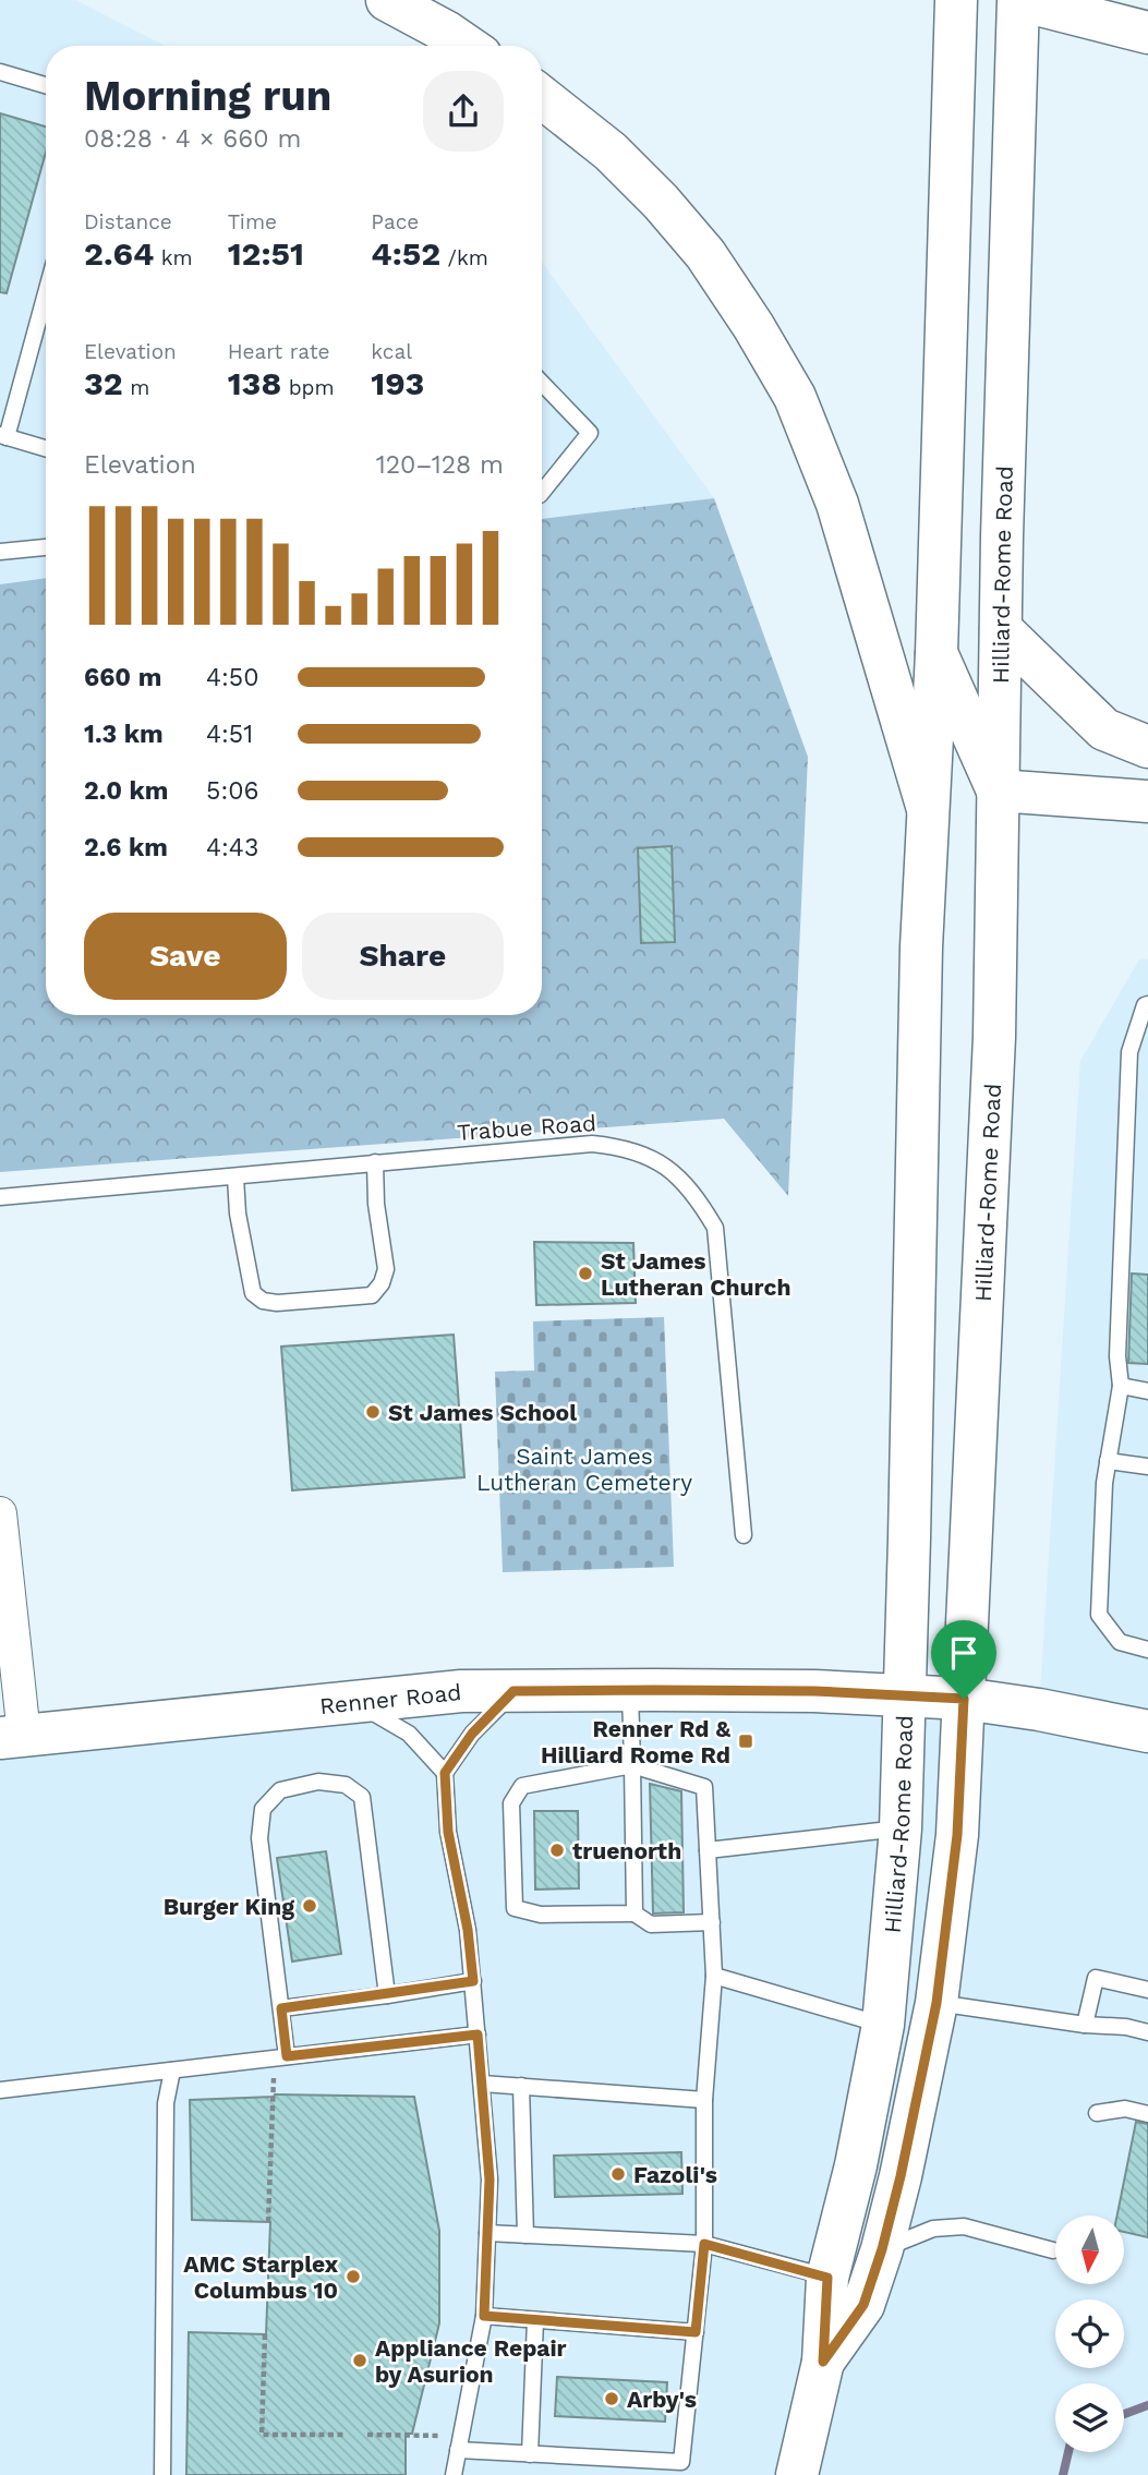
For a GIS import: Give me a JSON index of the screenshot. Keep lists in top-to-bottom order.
{
  "streets": {
    "main road": ["Hilliard-Rome Road", "Renner Road"],
    "lane": ["Trabue Road"]
  },
  "crossings": [
    ["Hilliard-Rome Road", "Renner Road"]
  ],
  "parks": ["Saint James Lutheran Cemetery"],
  "places": {
    "other": [
      "St James Lutheran Church",
      "St James School",
      "truenorth",
      "Burger King",
      "Fazoli's",
      "AMC Starplex Columbus 10",
      "Appliance Repair by Asurion",
      "Arby's"
    ],
    "transit": ["Renner Rd & Hilliard Rome Rd"]
  },
  "north": "bottom",
  "page": {
    "heading": ["Morning run", "08:28 · 4 × 660 m"],
    "stats": [
      ["Distance", "2.64 km"],
      ["Time", "12:51"],
      ["Pace", "4:52 /km"],
      ["Elevation", "32 m"],
      ["Heart rate", "138 bpm"],
      ["kcal", "193"]
    ],
    "chart": ["Elevation", "120–128 m"],
    "list": [
      {
        "name": "660 m",
        "note": "4:50"
      },
      {
        "name": "1.3 km",
        "note": "4:51"
      },
      {
        "name": "2.0 km",
        "note": "5:06"
      },
      {
        "name": "2.6 km",
        "note": "4:43"
      }
    ],
    "buttons": ["Save", "Share"]
  }
}
